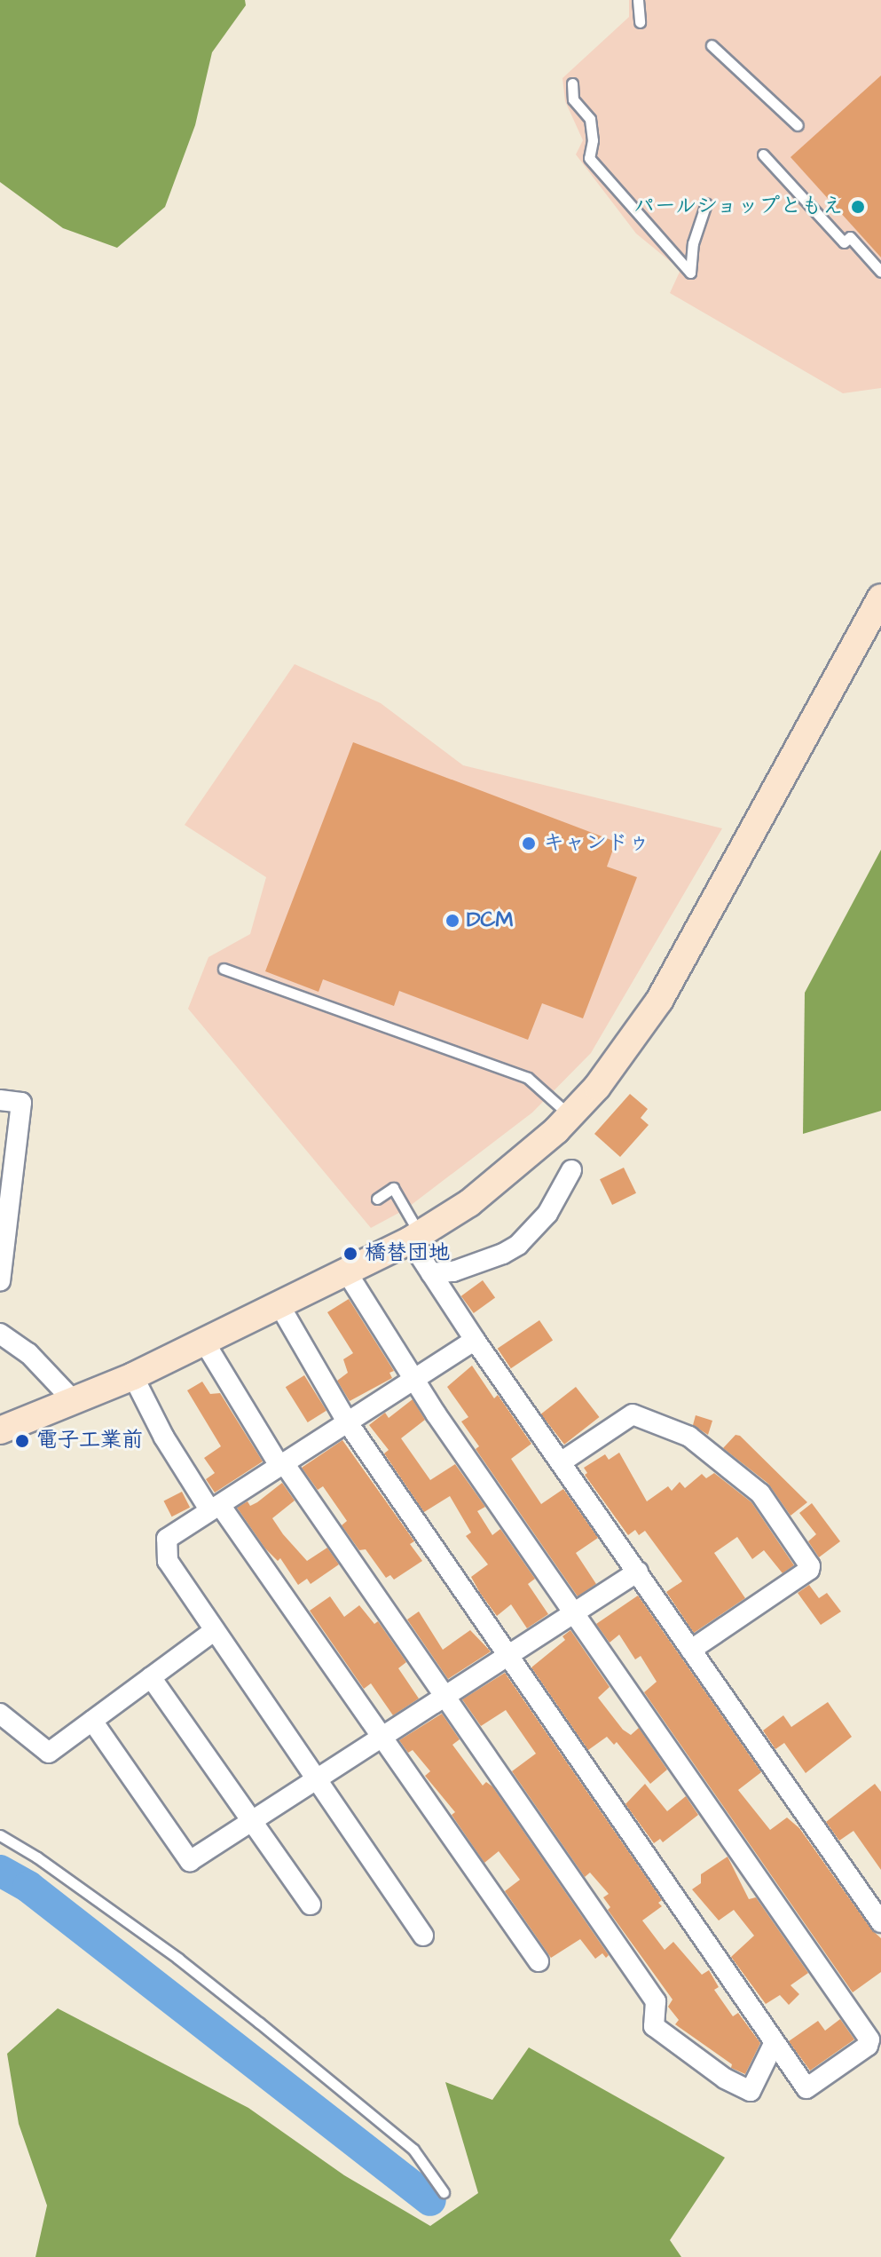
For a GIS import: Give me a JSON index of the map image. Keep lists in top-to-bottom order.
{
  "places": [
    "パールショップともえ",
    "キャンドゥ",
    "DCM",
    "橋替団地",
    "電子工業前"
  ]
}
